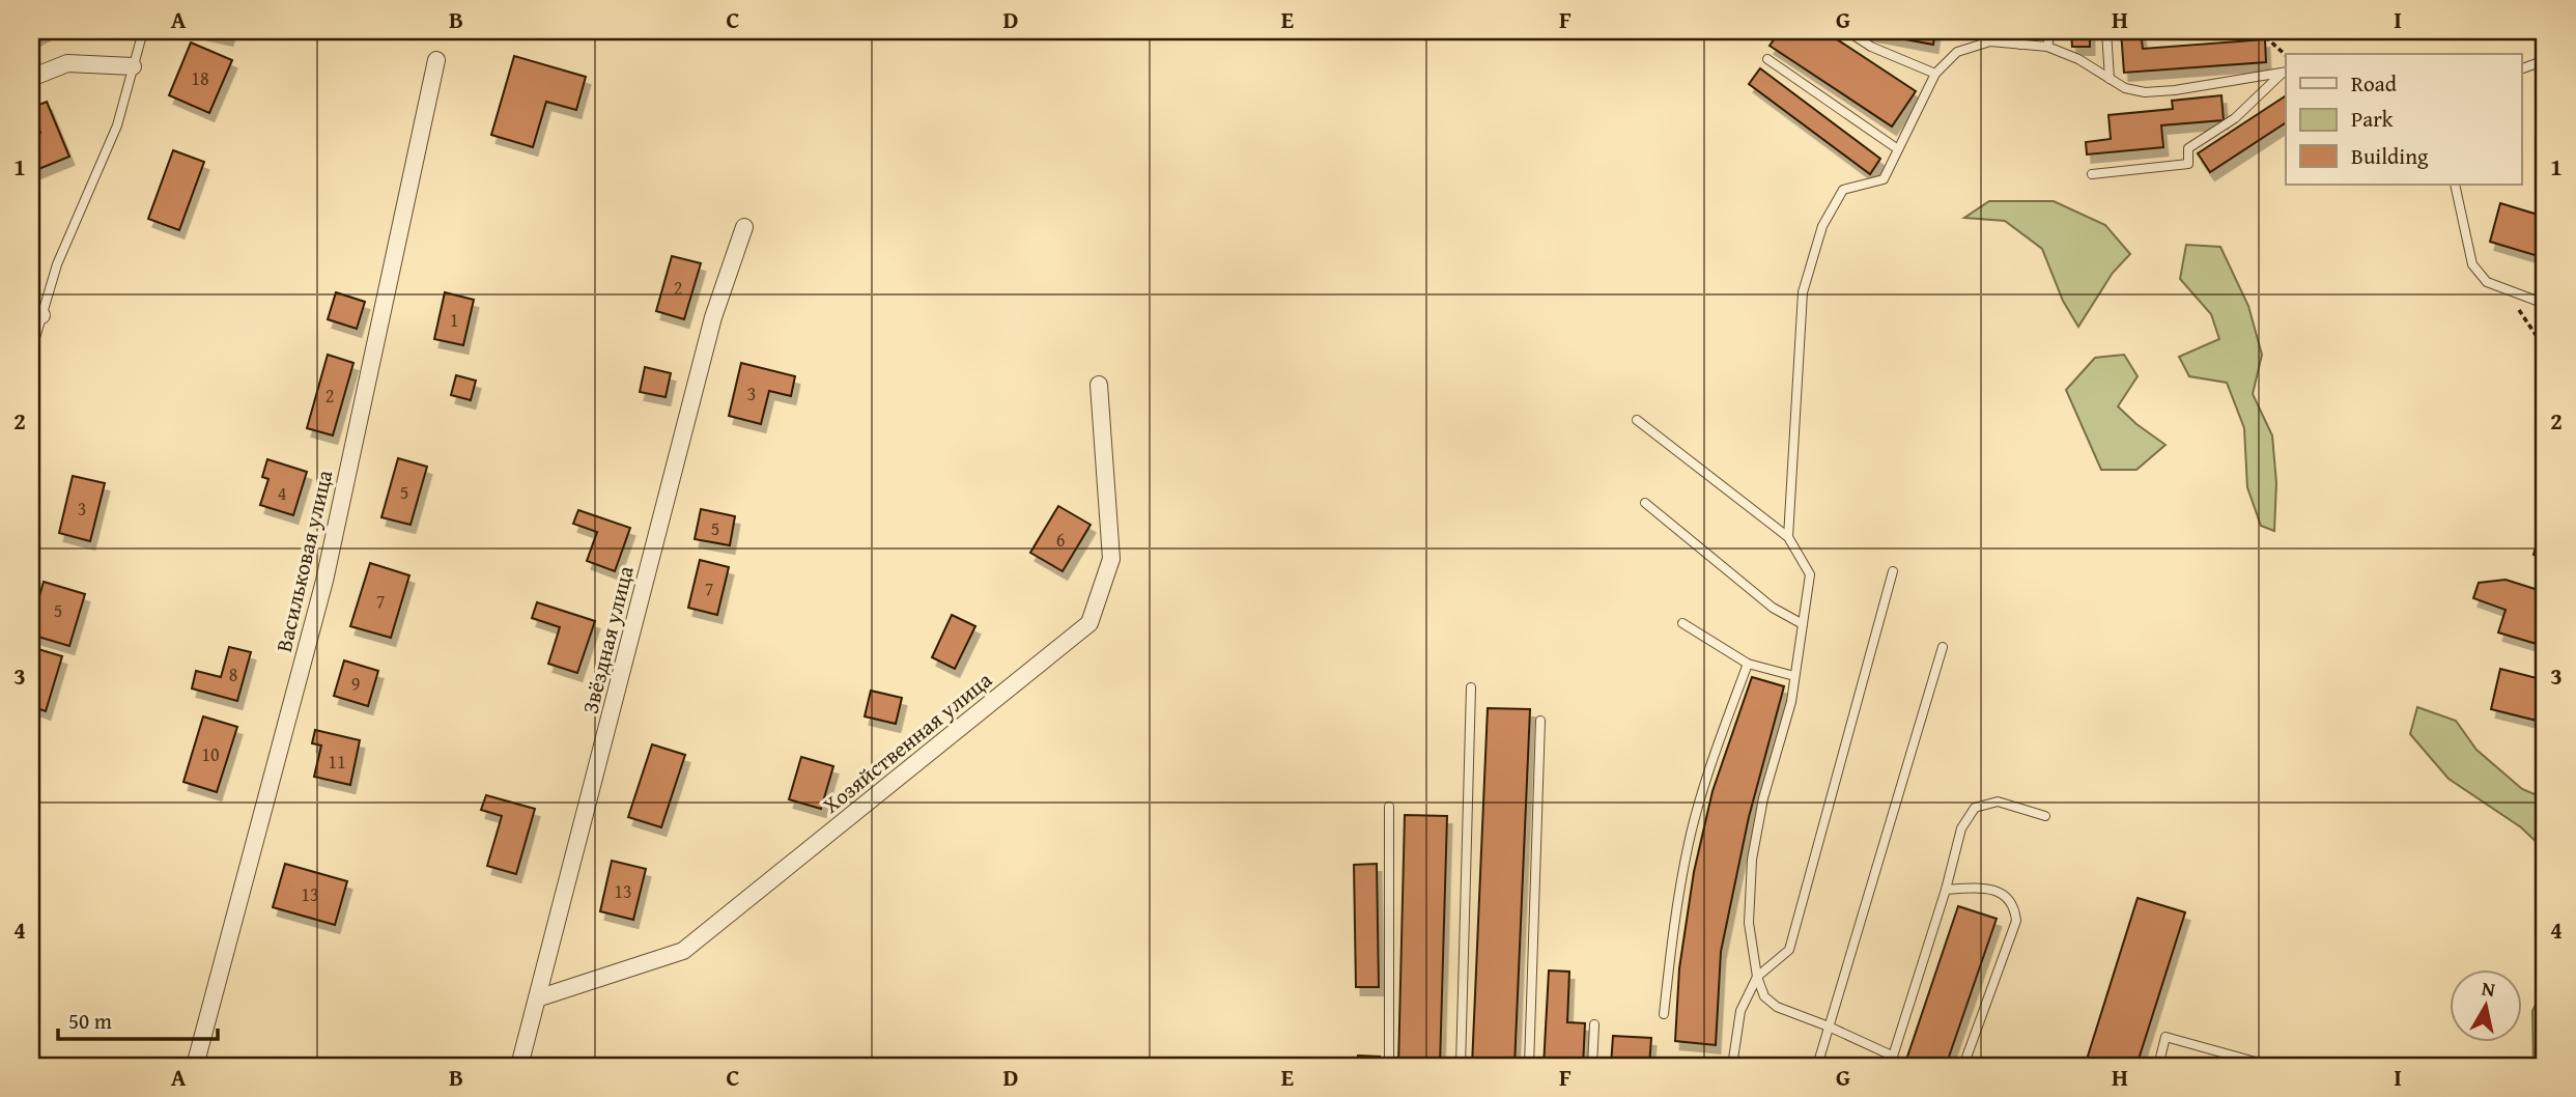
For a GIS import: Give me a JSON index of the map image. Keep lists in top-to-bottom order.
{
  "streets": {
    "street": ["Васильковая улица", "Звёздная улица", "Хозяйственная улица"]
  },
  "crossings": [
    ["Звёздная улица", "Хозяйственная улица"]
  ],
  "house_numbers": [
    "18",
    "2",
    "1",
    "3",
    "2",
    "5",
    "4",
    "3",
    "5",
    "6",
    "7",
    "7",
    "5",
    "8",
    "9",
    "10",
    "11",
    "13",
    "13"
  ],
  "legend": ["Road", "Park", "Building"],
  "scale_bar": "50 m",
  "north": "top",
  "grid": {
    "columns": [
      "A",
      "B",
      "C",
      "D",
      "E",
      "F",
      "G",
      "H",
      "I"
    ],
    "rows": [
      "1",
      "2",
      "3",
      "4"
    ]
  }
}
